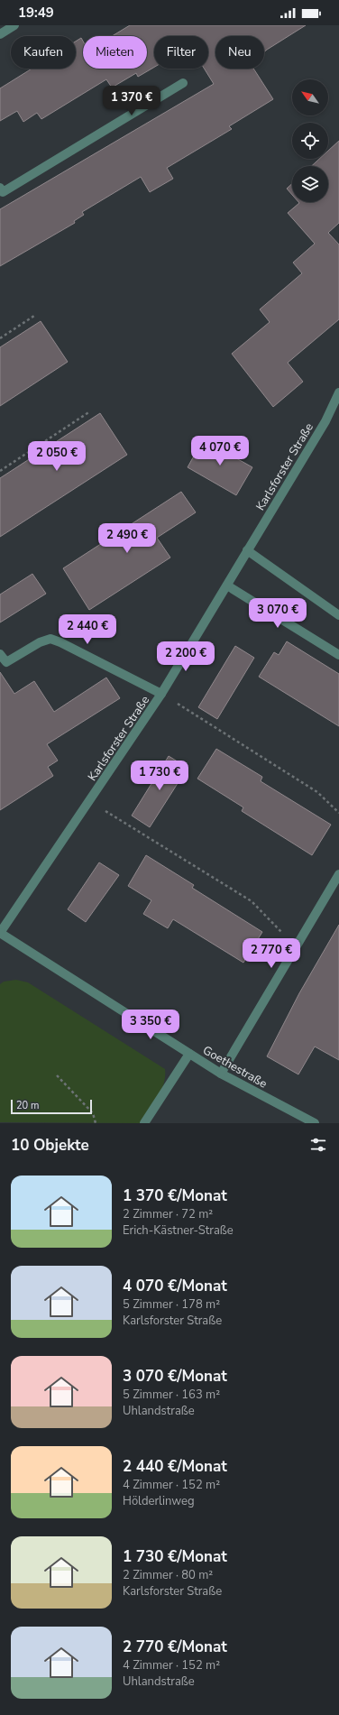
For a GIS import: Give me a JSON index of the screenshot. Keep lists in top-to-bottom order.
{
  "streets": {
    "street": ["Karlsforster Straße", "Goethestraße"]
  },
  "crossings": [
    ["Karlsforster Straße", "Goethestraße"]
  ],
  "scale_bar": "20 m",
  "north": "top left",
  "page": {
    "status": "19:49",
    "chip": [
      "Kaufen",
      "Mieten",
      "Filter",
      "Neu"
    ],
    "price": [
      "1 370 €",
      "4 070 €",
      "2 050 €",
      "2 490 €",
      "3 070 €",
      "2 440 €",
      "2 200 €",
      "1 730 €",
      "2 770 €",
      "3 350 €"
    ],
    "scale": "20 m",
    "heading": "10 Objekte",
    "list": [
      {
        "name": "1 370 €/Monat",
        "note": "2 Zimmer · 72 m² · Erich-Kästner-Straße"
      },
      {
        "name": "4 070 €/Monat",
        "note": "5 Zimmer · 178 m² · Karlsforster Straße"
      },
      {
        "name": "3 070 €/Monat",
        "note": "5 Zimmer · 163 m² · Uhlandstraße"
      },
      {
        "name": "2 440 €/Monat",
        "note": "4 Zimmer · 152 m² · Hölderlinweg"
      },
      {
        "name": "1 730 €/Monat",
        "note": "2 Zimmer · 80 m² · Karlsforster Straße"
      },
      {
        "name": "2 770 €/Monat",
        "note": "4 Zimmer · 152 m² · Uhlandstraße"
      }
    ]
  }
}
